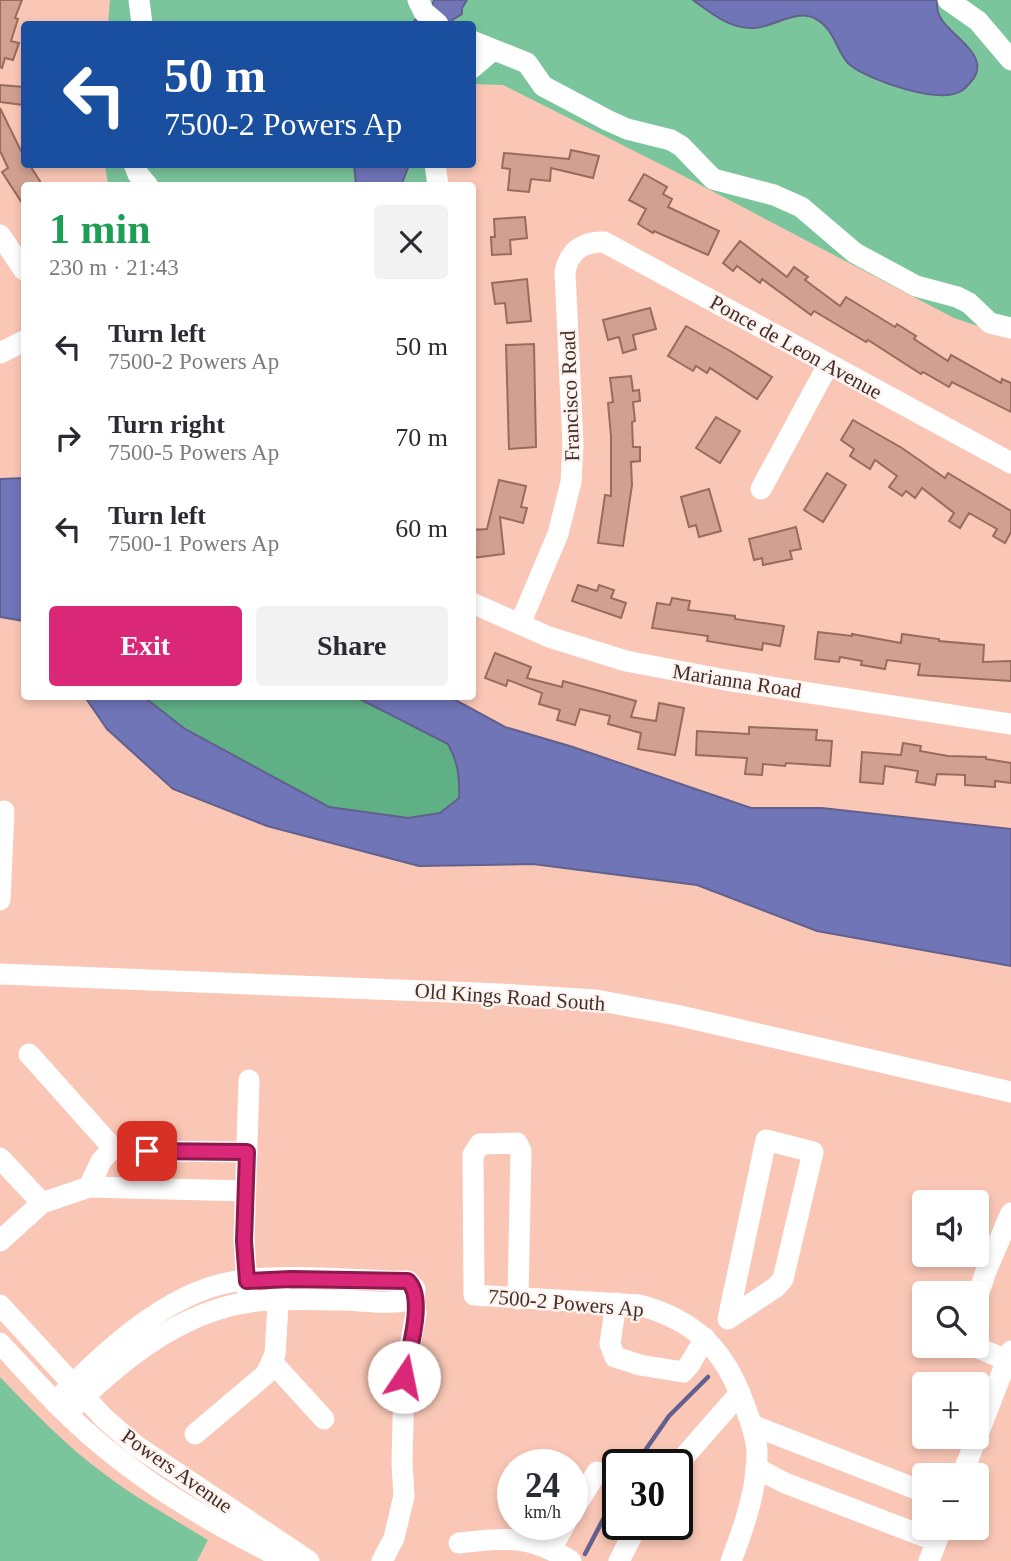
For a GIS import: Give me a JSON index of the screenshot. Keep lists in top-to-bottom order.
{
  "streets": {
    "street": [
      "Ponce de Leon Avenue",
      "Francisco Road",
      "Marianna Road",
      "Old Kings Road South",
      "7500-2 Powers Ap",
      "Powers Avenue"
    ]
  },
  "crossings": [
    ["Ponce de Leon Avenue", "Francisco Road"],
    ["Francisco Road", "Marianna Road"]
  ],
  "page": {
    "turn": ["50 m", "7500-2 Powers Ap"],
    "heading": ["1 min", "230 m · 21:43"],
    "list": [
      {
        "name": "Turn left",
        "note": "7500-2 Powers Ap",
        "value": "50 m"
      },
      {
        "name": "Turn right",
        "note": "7500-5 Powers Ap",
        "value": "70 m"
      },
      {
        "name": "Turn left",
        "note": "7500-1 Powers Ap",
        "value": "60 m"
      }
    ],
    "buttons": ["Exit", "Share"],
    "map_buttons": ["+", "−"],
    "speed": "24 km/h",
    "limit": "30"
  }
}
